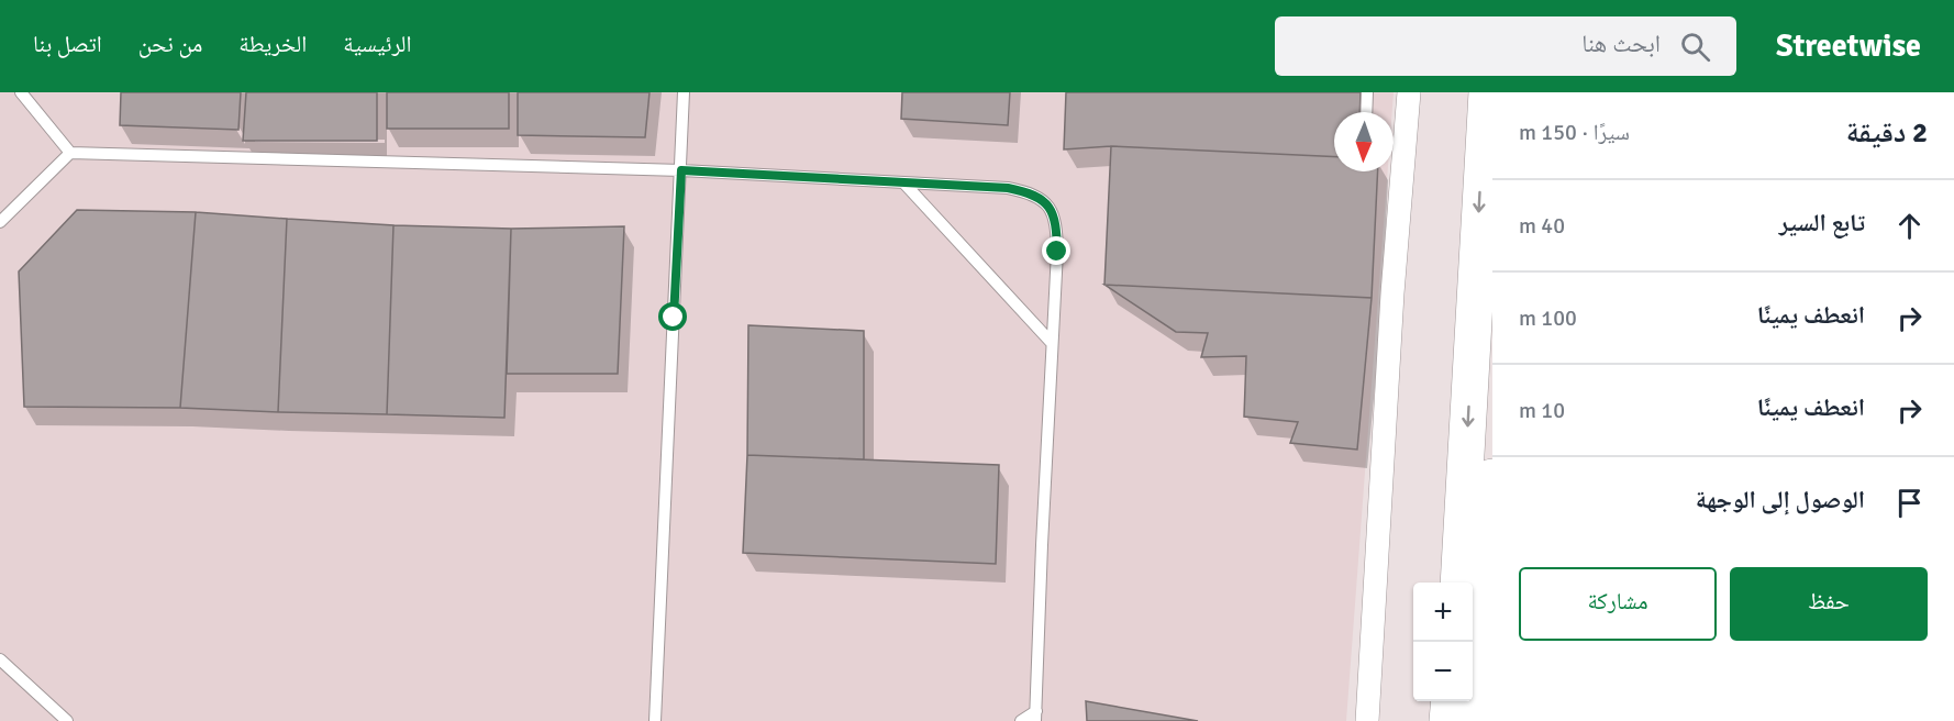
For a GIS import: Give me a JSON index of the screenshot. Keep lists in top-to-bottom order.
{
  "north": "bottom",
  "page": {
    "header": "Streetwise",
    "search": "ابحث هنا",
    "nav": [
      "الرئيسية",
      "الخريطة",
      "من نحن",
      "اتصل بنا"
    ],
    "heading": ["2 دقيقة", "سيرًا · 150 m"],
    "list": [
      ["تابع السير", "40 m"],
      ["انعطف يمينًا", "100 m"],
      ["انعطف يمينًا", "10 m"],
      "الوصول إلى الوجهة"
    ],
    "buttons": ["حفظ", "مشاركة"],
    "map_buttons": ["+", "−"]
  }
}
